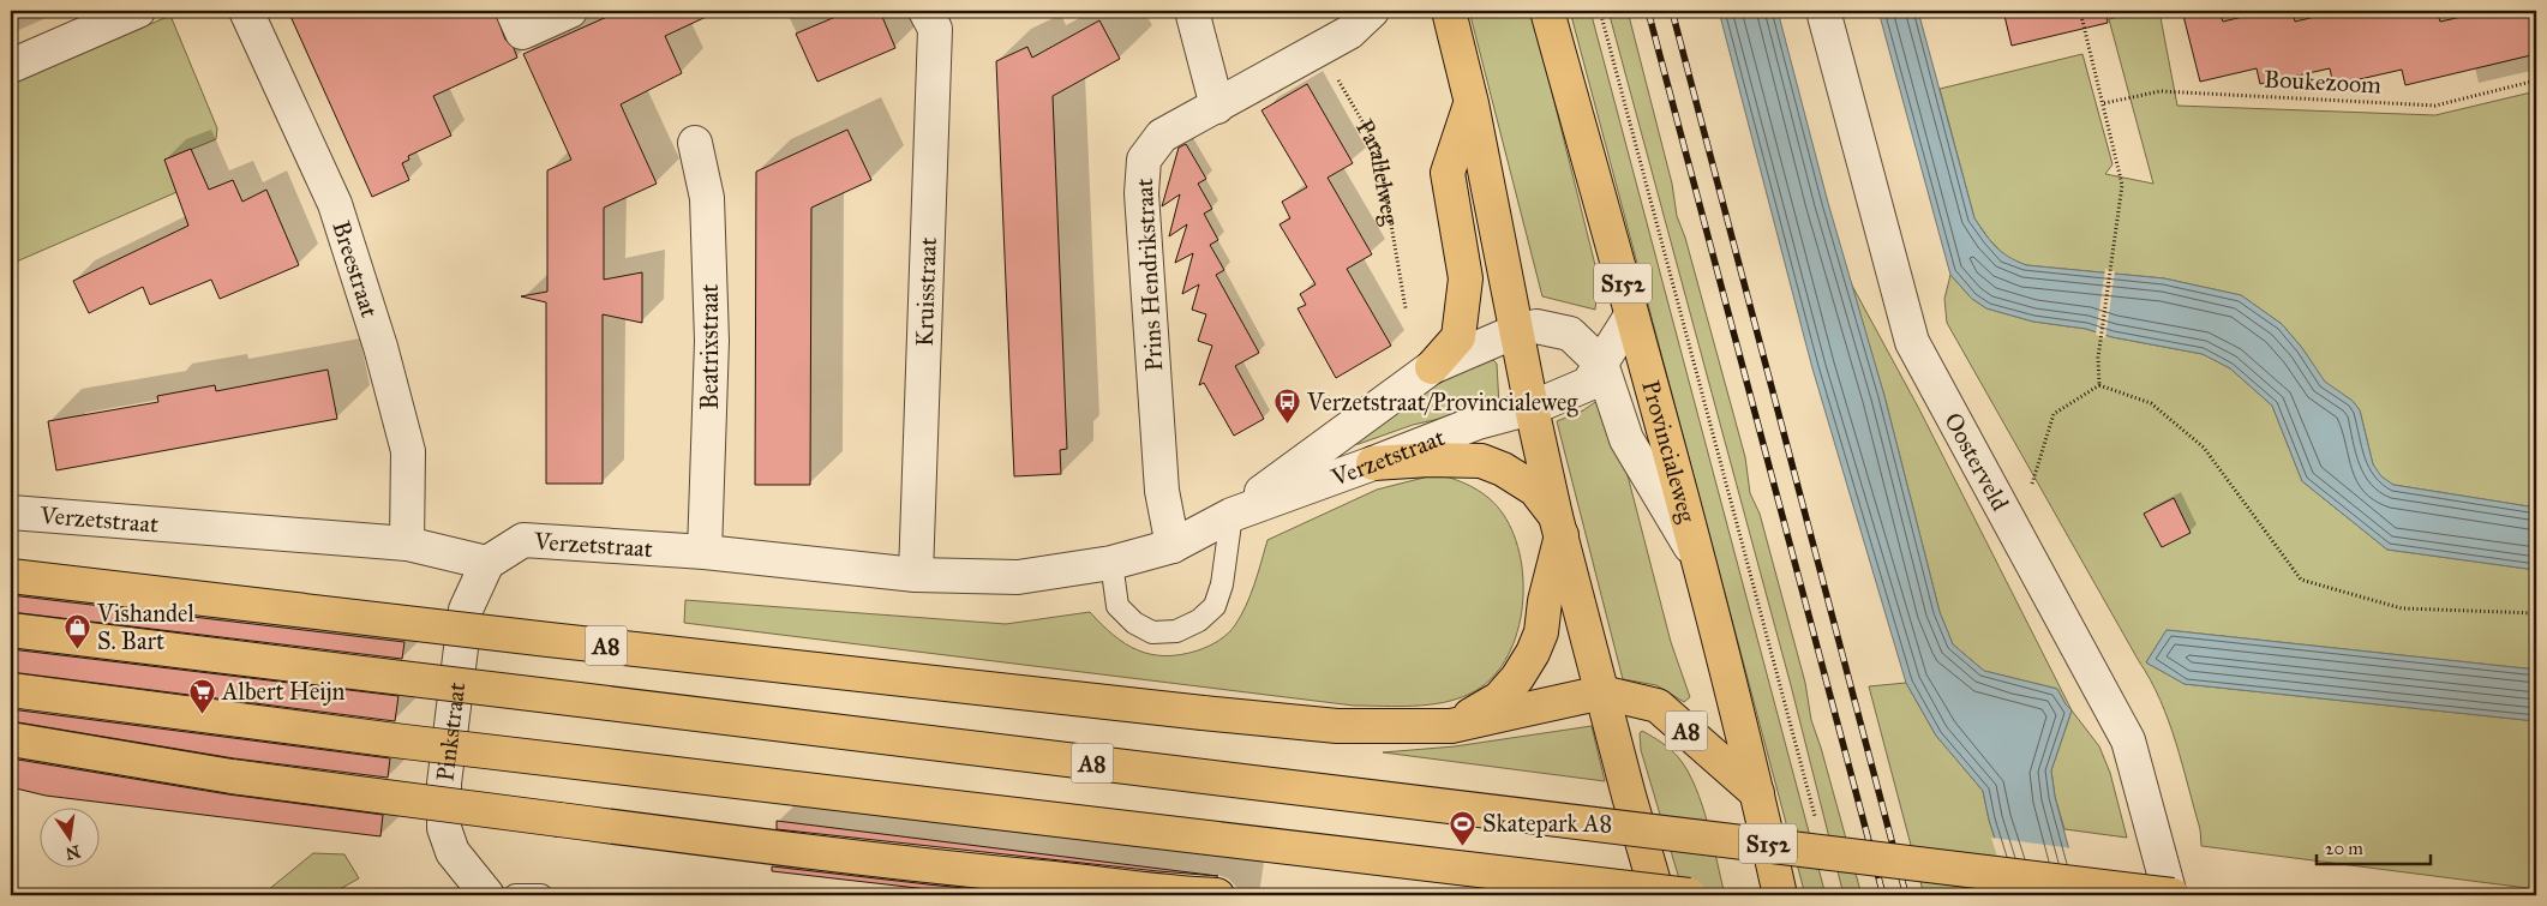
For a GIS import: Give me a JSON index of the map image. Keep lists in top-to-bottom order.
{
  "streets": {
    "main road": ["S152", "Provincialeweg", "A8"],
    "street": [
      "Breestraat",
      "Prins Hendrikstraat",
      "Kruisstraat",
      "Beatrixstraat",
      "Verzetstraat",
      "Oosterveld",
      "Pinkstraat"
    ],
    "path": ["Boukezoom", "Parallelweg"]
  },
  "crossings": [
    ["Breestraat", "Verzetstraat"],
    ["Prins Hendrikstraat", "Verzetstraat"],
    ["Kruisstraat", "Verzetstraat"],
    ["Beatrixstraat", "Verzetstraat"],
    ["Provincialeweg", "Verzetstraat"],
    ["Provincialeweg", "A8"],
    ["Verzetstraat", "Pinkstraat"],
    ["Oosterveld", "A8"]
  ],
  "places": {
    "bus stop": ["Verzetstraat/Provincialeweg"],
    "shop": ["Vishandel S. Bart"],
    "supermarket": ["Albert Heijn"],
    "sports": ["Skatepark A8"]
  },
  "scale_bar": "20 m",
  "north": "bottom"
}
